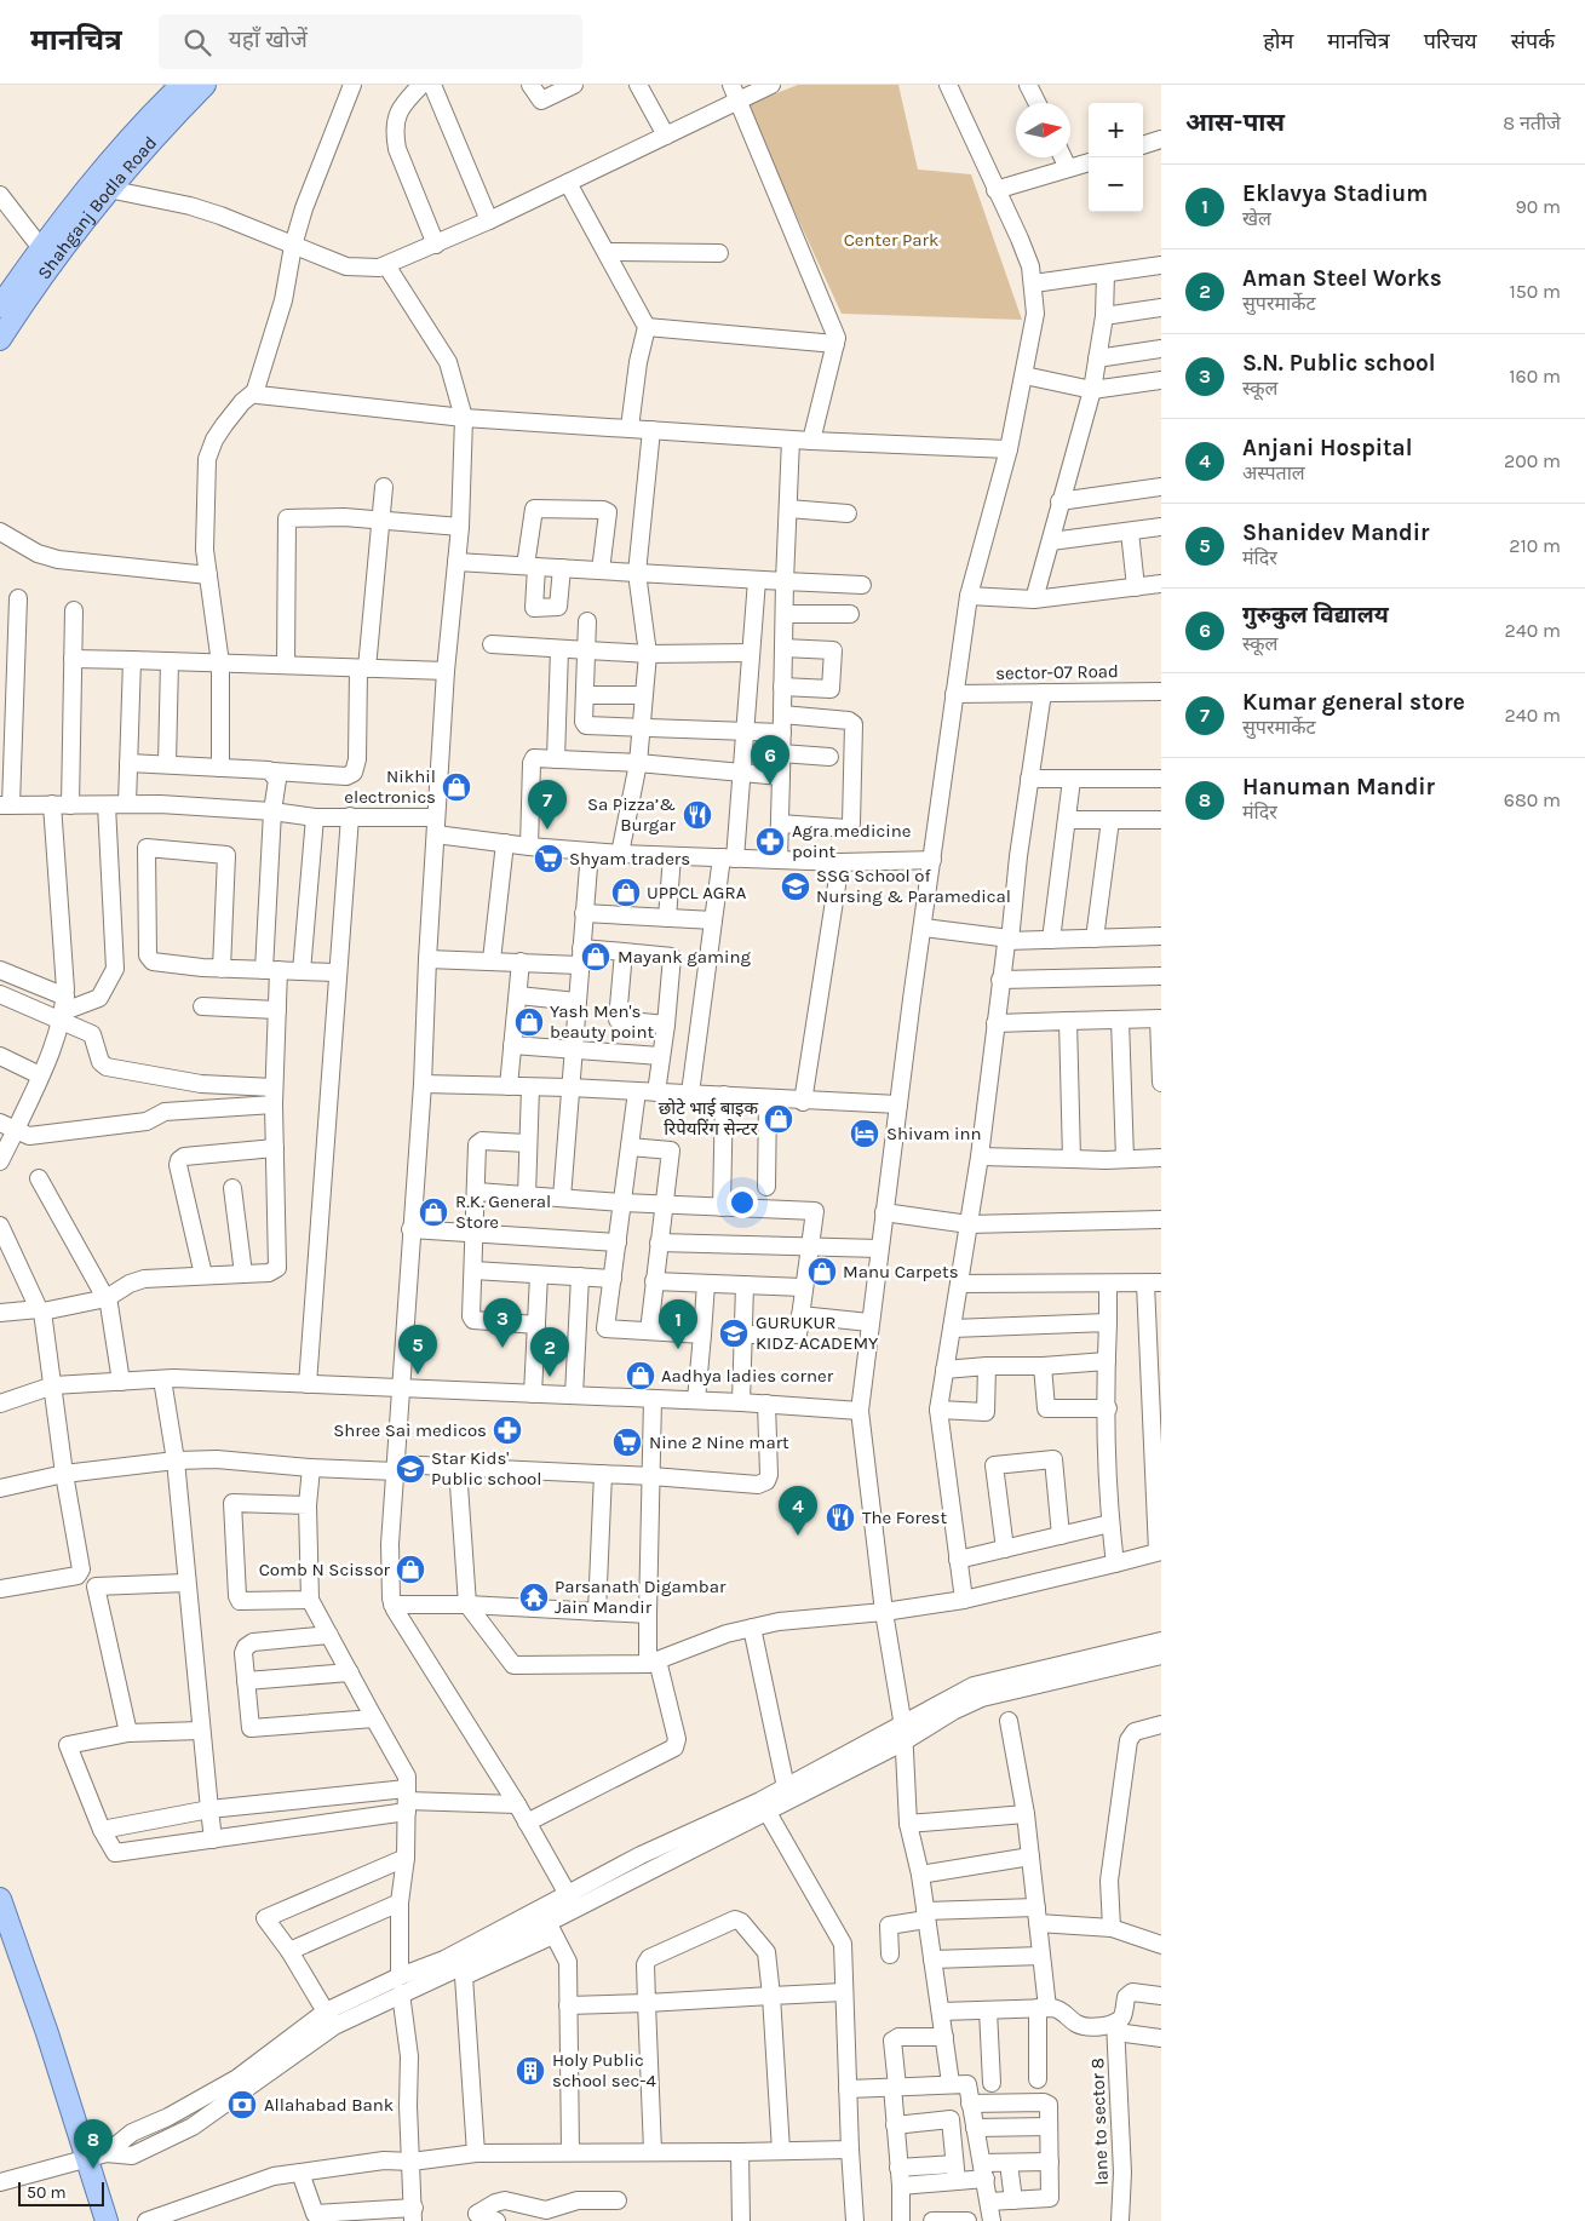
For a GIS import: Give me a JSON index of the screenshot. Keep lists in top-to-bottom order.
{
  "streets": {
    "main road": ["Shahganj Bodla Road"],
    "street": ["sector-07 Road", "lane to sector 8"]
  },
  "parks": ["Center Park"],
  "places": {
    "shop": [
      "Nikhil electronics",
      "UPPCL AGRA",
      "Mayank gaming",
      "Yash Men's beauty point",
      "छोटे भाई बाइक रिपेयरिंग सेन्टर",
      "R.K. General Store",
      "Manu Carpets",
      "Aadhya ladies corner",
      "Comb N Scissor"
    ],
    "restaurant": ["Sa Pizza’& Burgar", "The Forest"],
    "pharmacy": ["Agra medicine point", "Shree Sai medicos"],
    "supermarket": ["Shyam traders", "Nine 2 Nine mart"],
    "school or university": ["SSG School of Nursing & Paramedical", "GURUKUR KIDZ ACADEMY", "Star Kids' Public school"],
    "hotel": ["Shivam inn"],
    "temple": ["Parsanath Digambar Jain Mandir"],
    "building": ["Holy Public school sec-4"],
    "bank": ["Allahabad Bank"]
  },
  "scale_bar": "50 m",
  "north": "right",
  "page": {
    "header": "मानचित्र",
    "search": "यहाँ खोजें",
    "nav": [
      "होम",
      "मानचित्र",
      "परिचय",
      "संपर्क"
    ],
    "heading": ["आस-पास", "8 नतीजे"],
    "map_buttons": ["+", "−"],
    "list": [
      {
        "mark": "1",
        "name": "Eklavya Stadium",
        "note": "खेल",
        "value": "90 m"
      },
      {
        "mark": "2",
        "name": "Aman Steel Works",
        "note": "सुपरमार्केट",
        "value": "150 m"
      },
      {
        "mark": "3",
        "name": "S.N. Public school",
        "note": "स्कूल",
        "value": "160 m"
      },
      {
        "mark": "4",
        "name": "Anjani Hospital",
        "note": "अस्पताल",
        "value": "200 m"
      },
      {
        "mark": "5",
        "name": "Shanidev Mandir",
        "note": "मंदिर",
        "value": "210 m"
      },
      {
        "mark": "6",
        "name": "गुरुकुल विद्यालय",
        "note": "स्कूल",
        "value": "240 m"
      },
      {
        "mark": "7",
        "name": "Kumar general store",
        "note": "सुपरमार्केट",
        "value": "240 m"
      },
      {
        "mark": "8",
        "name": "Hanuman Mandir",
        "note": "मंदिर",
        "value": "680 m"
      }
    ],
    "pins": [
      "6",
      "7",
      "3",
      "1",
      "5",
      "2",
      "4",
      "8"
    ],
    "scale": "50 m"
  }
}
